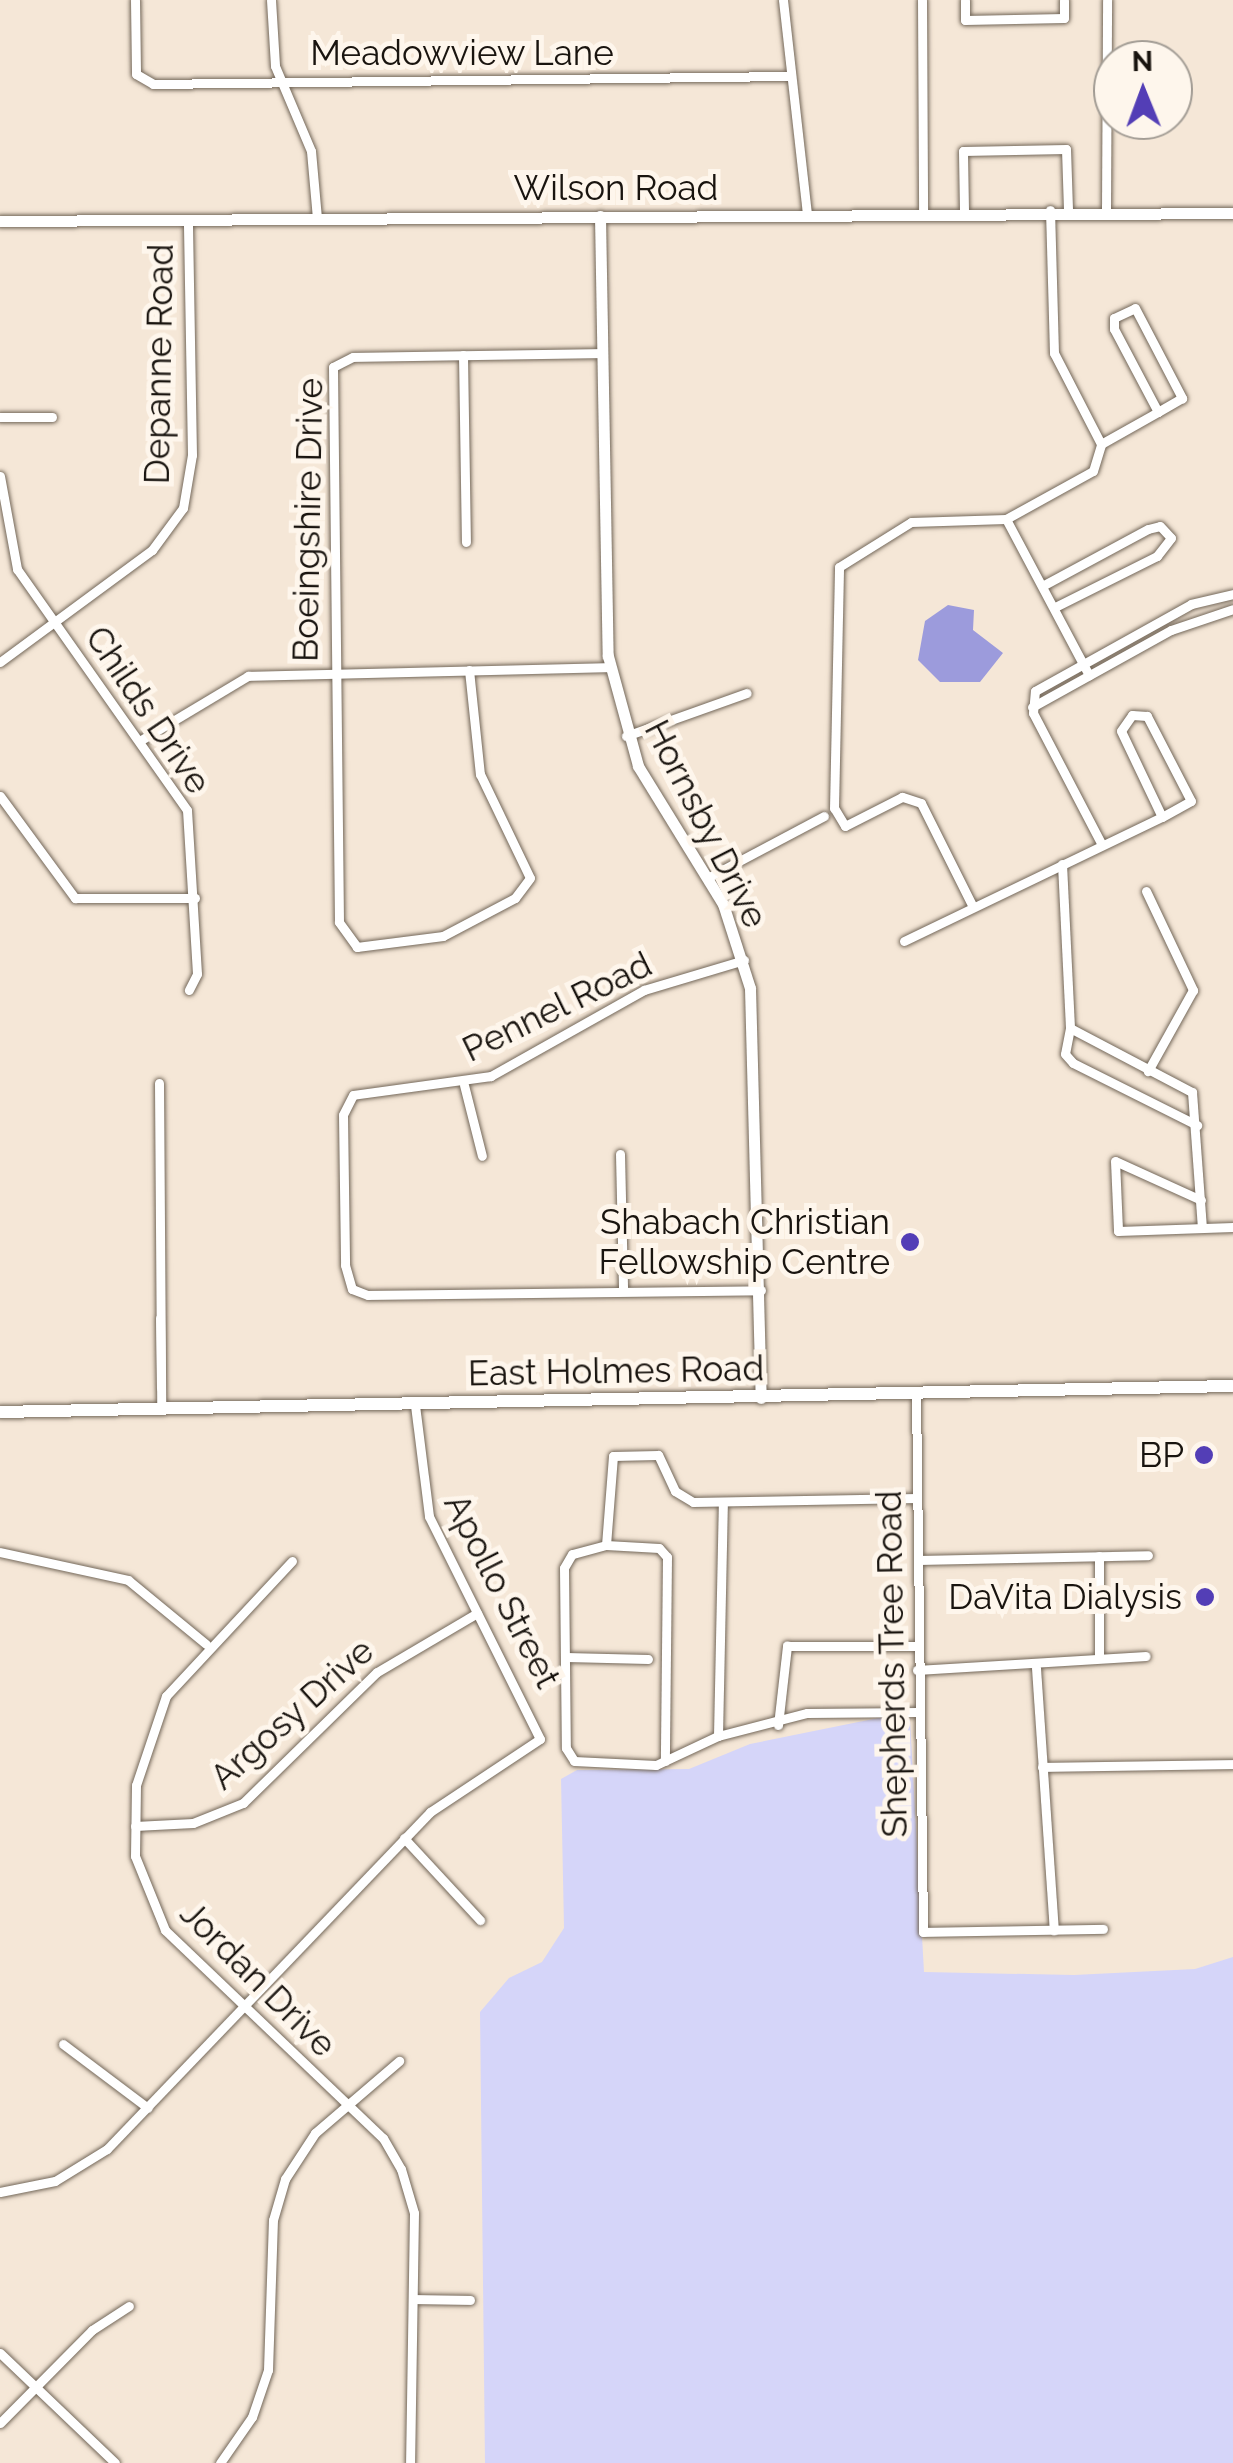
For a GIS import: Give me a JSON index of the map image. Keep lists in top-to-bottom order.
{
  "streets": {
    "main road": ["East Holmes Road"],
    "street": [
      "Meadowview Lane",
      "Wilson Road",
      "Depanne Road",
      "Boeingshire Drive",
      "Childs Drive",
      "Hornsby Drive",
      "Pennel Road",
      "Apollo Street",
      "Shepherds Tree Road",
      "Argosy Drive",
      "Jordan Drive"
    ]
  },
  "crossings": [
    ["Wilson Road", "Depanne Road"],
    ["Wilson Road", "Hornsby Drive"],
    ["Depanne Road", "Childs Drive"],
    ["Boeingshire Drive", "Hornsby Drive"],
    ["Hornsby Drive", "Pennel Road"],
    ["Hornsby Drive", "East Holmes Road"],
    ["East Holmes Road", "Apollo Street"],
    ["East Holmes Road", "Shepherds Tree Road"],
    ["Apollo Street", "Argosy Drive"],
    ["Argosy Drive", "Jordan Drive"]
  ],
  "places": ["Shabach Christian Fellowship Centre", "BP", "DaVita Dialysis"],
  "north": "top"
}
